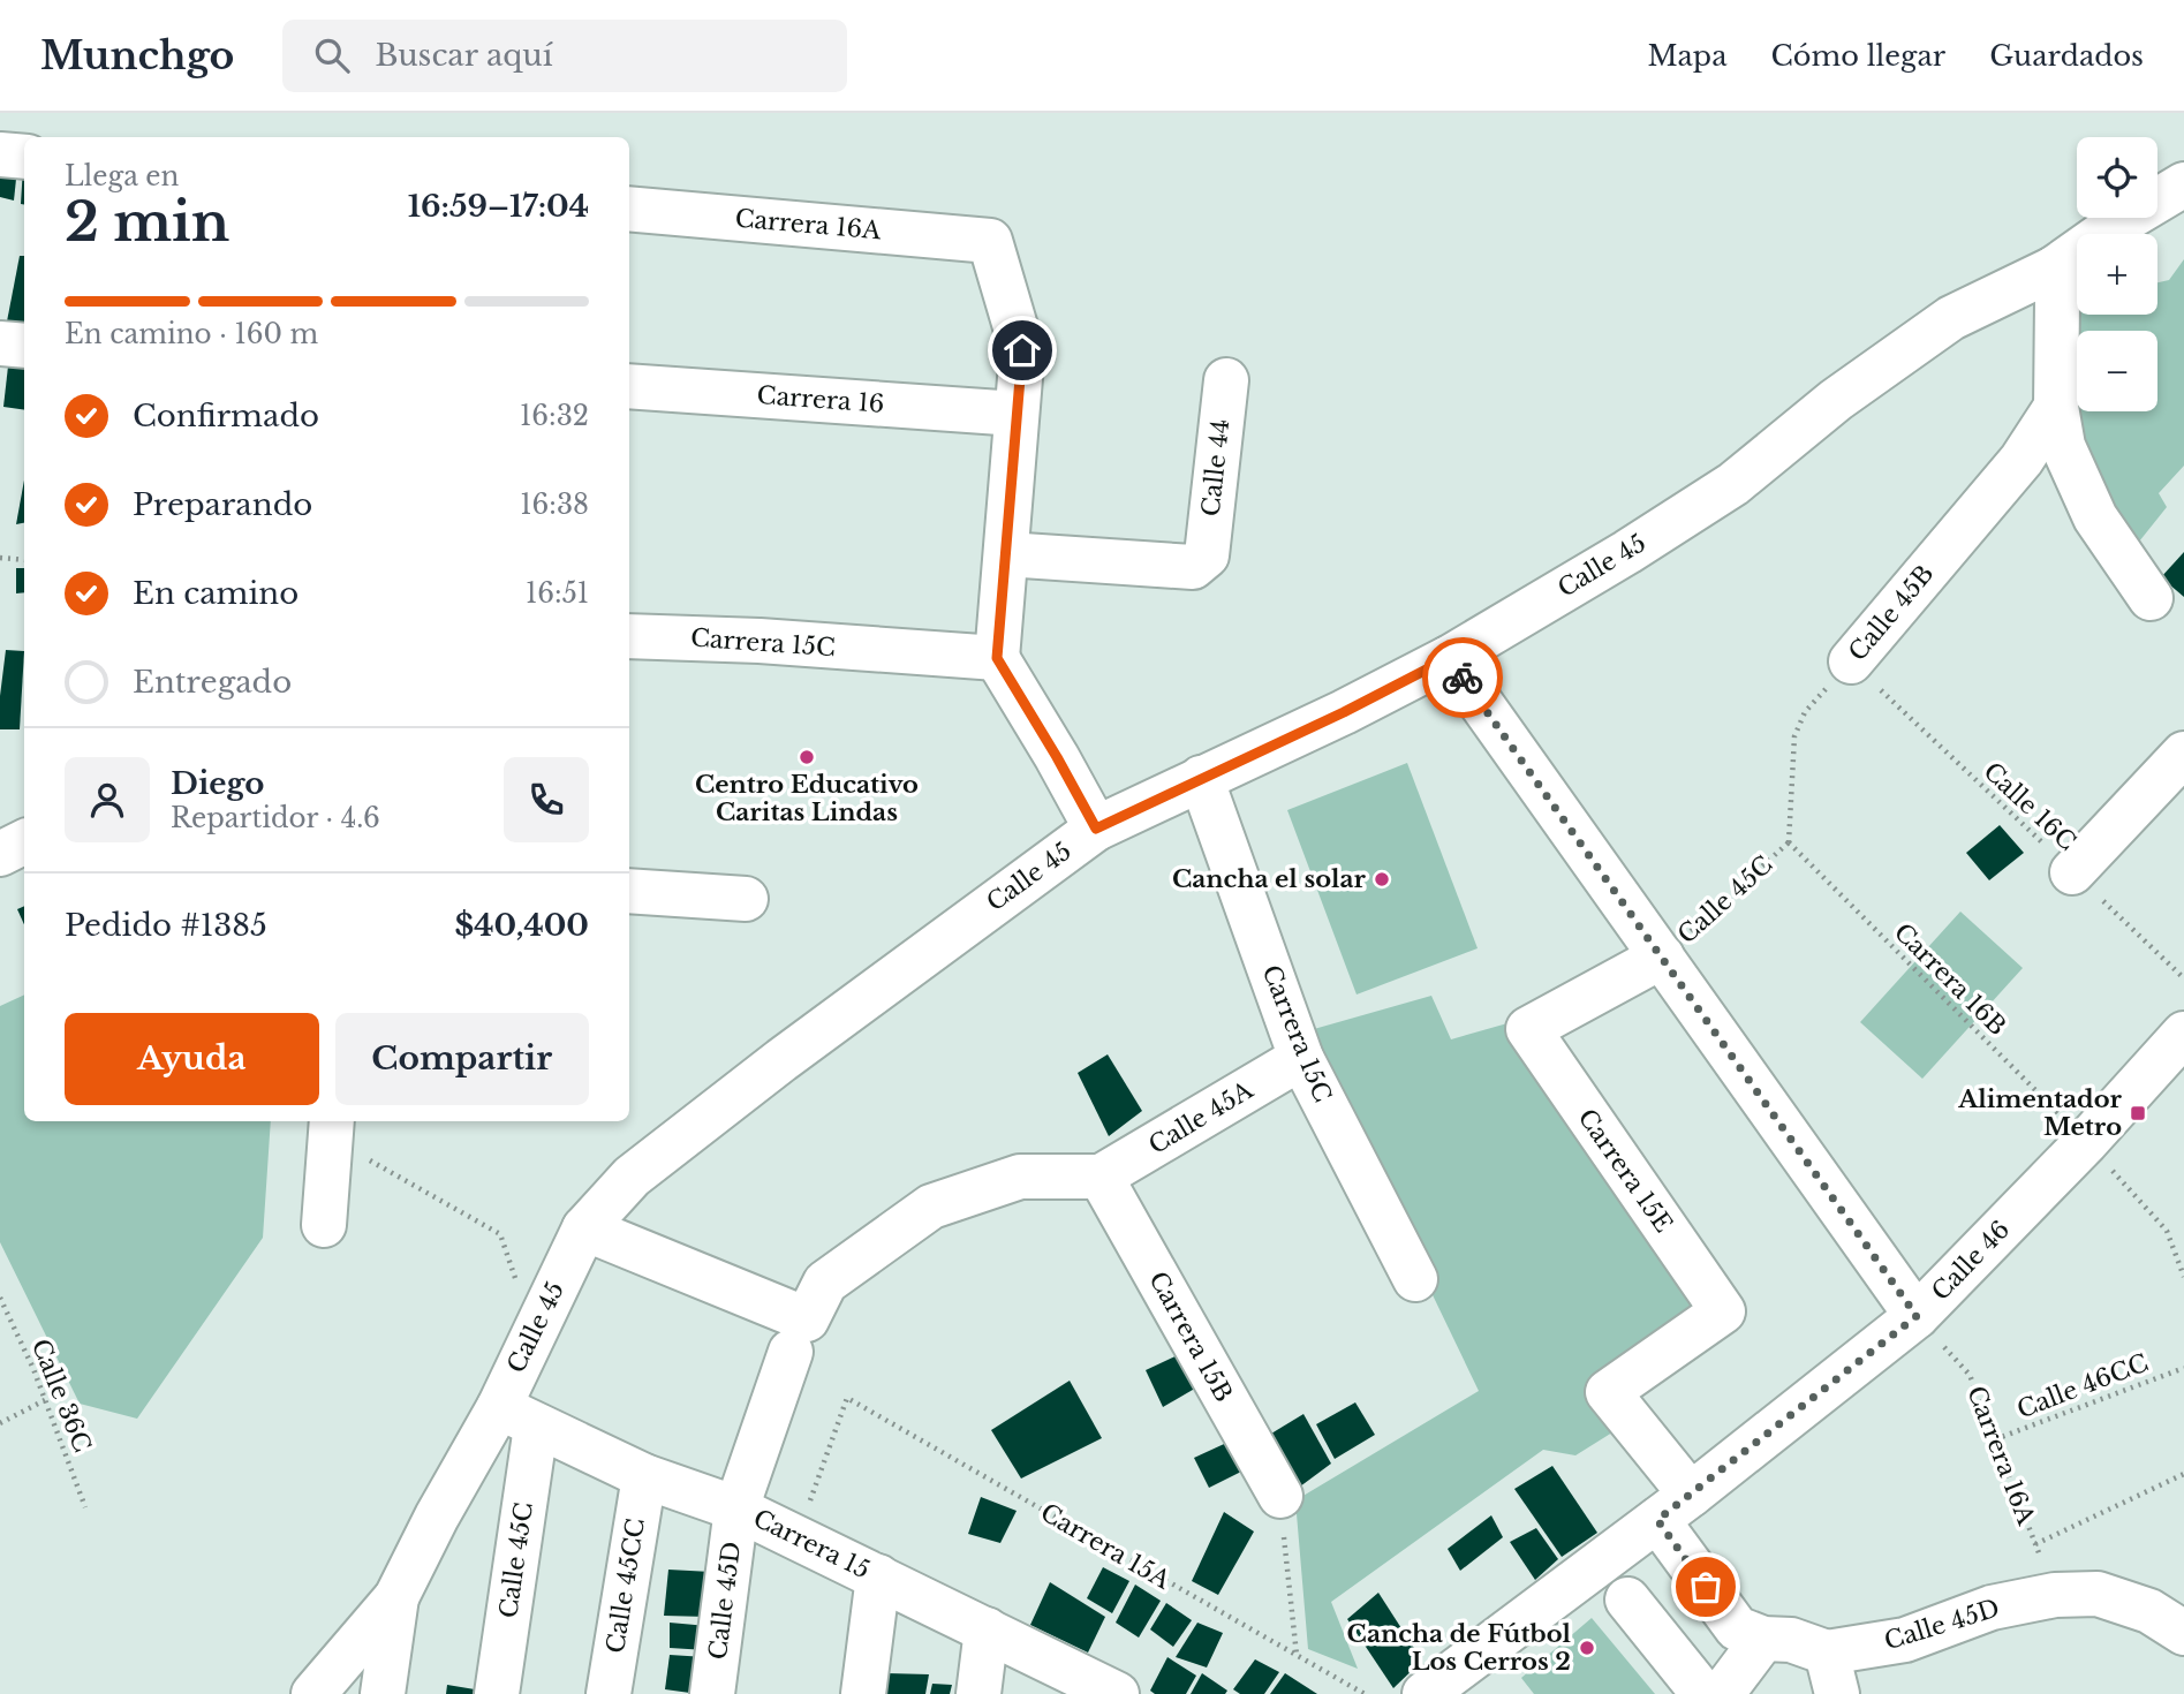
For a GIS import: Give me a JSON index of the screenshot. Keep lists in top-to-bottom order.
{
  "streets": {
    "street": [
      "Carrera 16A",
      "Carrera 16",
      "Calle 44",
      "Calle 45",
      "Calle 45B",
      "Carrera 15C",
      "Calle 45C",
      "Calle 45A",
      "Carrera 15E",
      "Calle 46",
      "Carrera 15B",
      "Carrera 15",
      "Calle 45CC",
      "Calle 45D"
    ],
    "path": [
      "Calle 16C",
      "Carrera 16B",
      "Calle 46CC",
      "Calle 36C",
      "Carrera 15A"
    ]
  },
  "crossings": [
    ["Carrera 16A", "Carrera 16"],
    ["Carrera 16A", "Calle 46"],
    ["Carrera 16A", "Calle 46CC"],
    ["Carrera 16A", "Calle 45D"],
    ["Calle 45", "Carrera 15C"],
    ["Calle 45", "Calle 45C"],
    ["Calle 45", "Carrera 15"],
    ["Calle 45B", "Calle 16C"],
    ["Calle 45B", "Calle 45C"],
    ["Calle 45B", "Carrera 16B"],
    ["Carrera 15C", "Calle 45A"],
    ["Calle 45C", "Carrera 16B"],
    ["Calle 45C", "Carrera 15E"],
    ["Calle 45C", "Carrera 15"],
    ["Carrera 16B", "Calle 46"],
    ["Calle 45A", "Carrera 15B"],
    ["Carrera 15E", "Calle 46"],
    ["Carrera 15", "Carrera 15A"],
    ["Carrera 15", "Calle 45CC"],
    ["Carrera 15", "Calle 45D"]
  ],
  "places": {
    "other": ["Centro Educativo Caritas Lindas", "Cancha el solar", "Cancha de Fútbol Los Cerros 2"],
    "transit": ["Alimentador Metro"]
  },
  "page": {
    "header": "Munchgo",
    "search": "Buscar aquí",
    "nav": ["Mapa", "Cómo llegar", "Guardados"],
    "map_buttons": ["+", "−"],
    "heading": ["2 min", "Llega en", "16:59–17:04"],
    "panel": [
      "Diego",
      "Repartidor · 4.6",
      "Pedido #1385",
      "$40,400"
    ],
    "bar": "En camino · 160 m",
    "list": [
      ["Confirmado", "16:32"],
      ["Preparando", "16:38"],
      ["En camino", "16:51"],
      "Entregado"
    ],
    "buttons": ["Ayuda", "Compartir"]
  }
}
